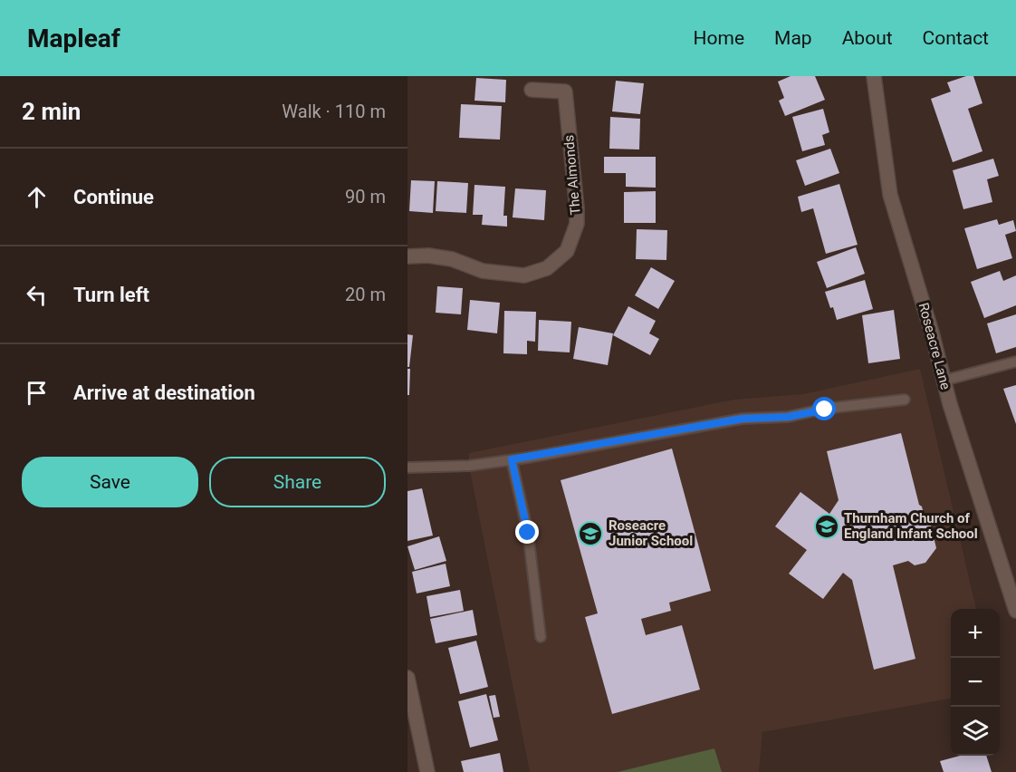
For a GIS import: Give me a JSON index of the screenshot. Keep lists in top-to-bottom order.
{
  "streets": {
    "street": ["The Almonds", "Roseacre Lane"]
  },
  "places": {
    "school or university": ["Thurnham Church of England Infant School", "Roseacre Junior School"]
  },
  "page": {
    "header": "Mapleaf",
    "nav": [
      "Home",
      "Map",
      "About",
      "Contact"
    ],
    "heading": ["2 min", "Walk · 110 m"],
    "list": [
      ["Continue", "90 m"],
      ["Turn left", "20 m"],
      "Arrive at destination"
    ],
    "buttons": ["Save", "Share"],
    "map_buttons": ["+", "−"]
  }
}
